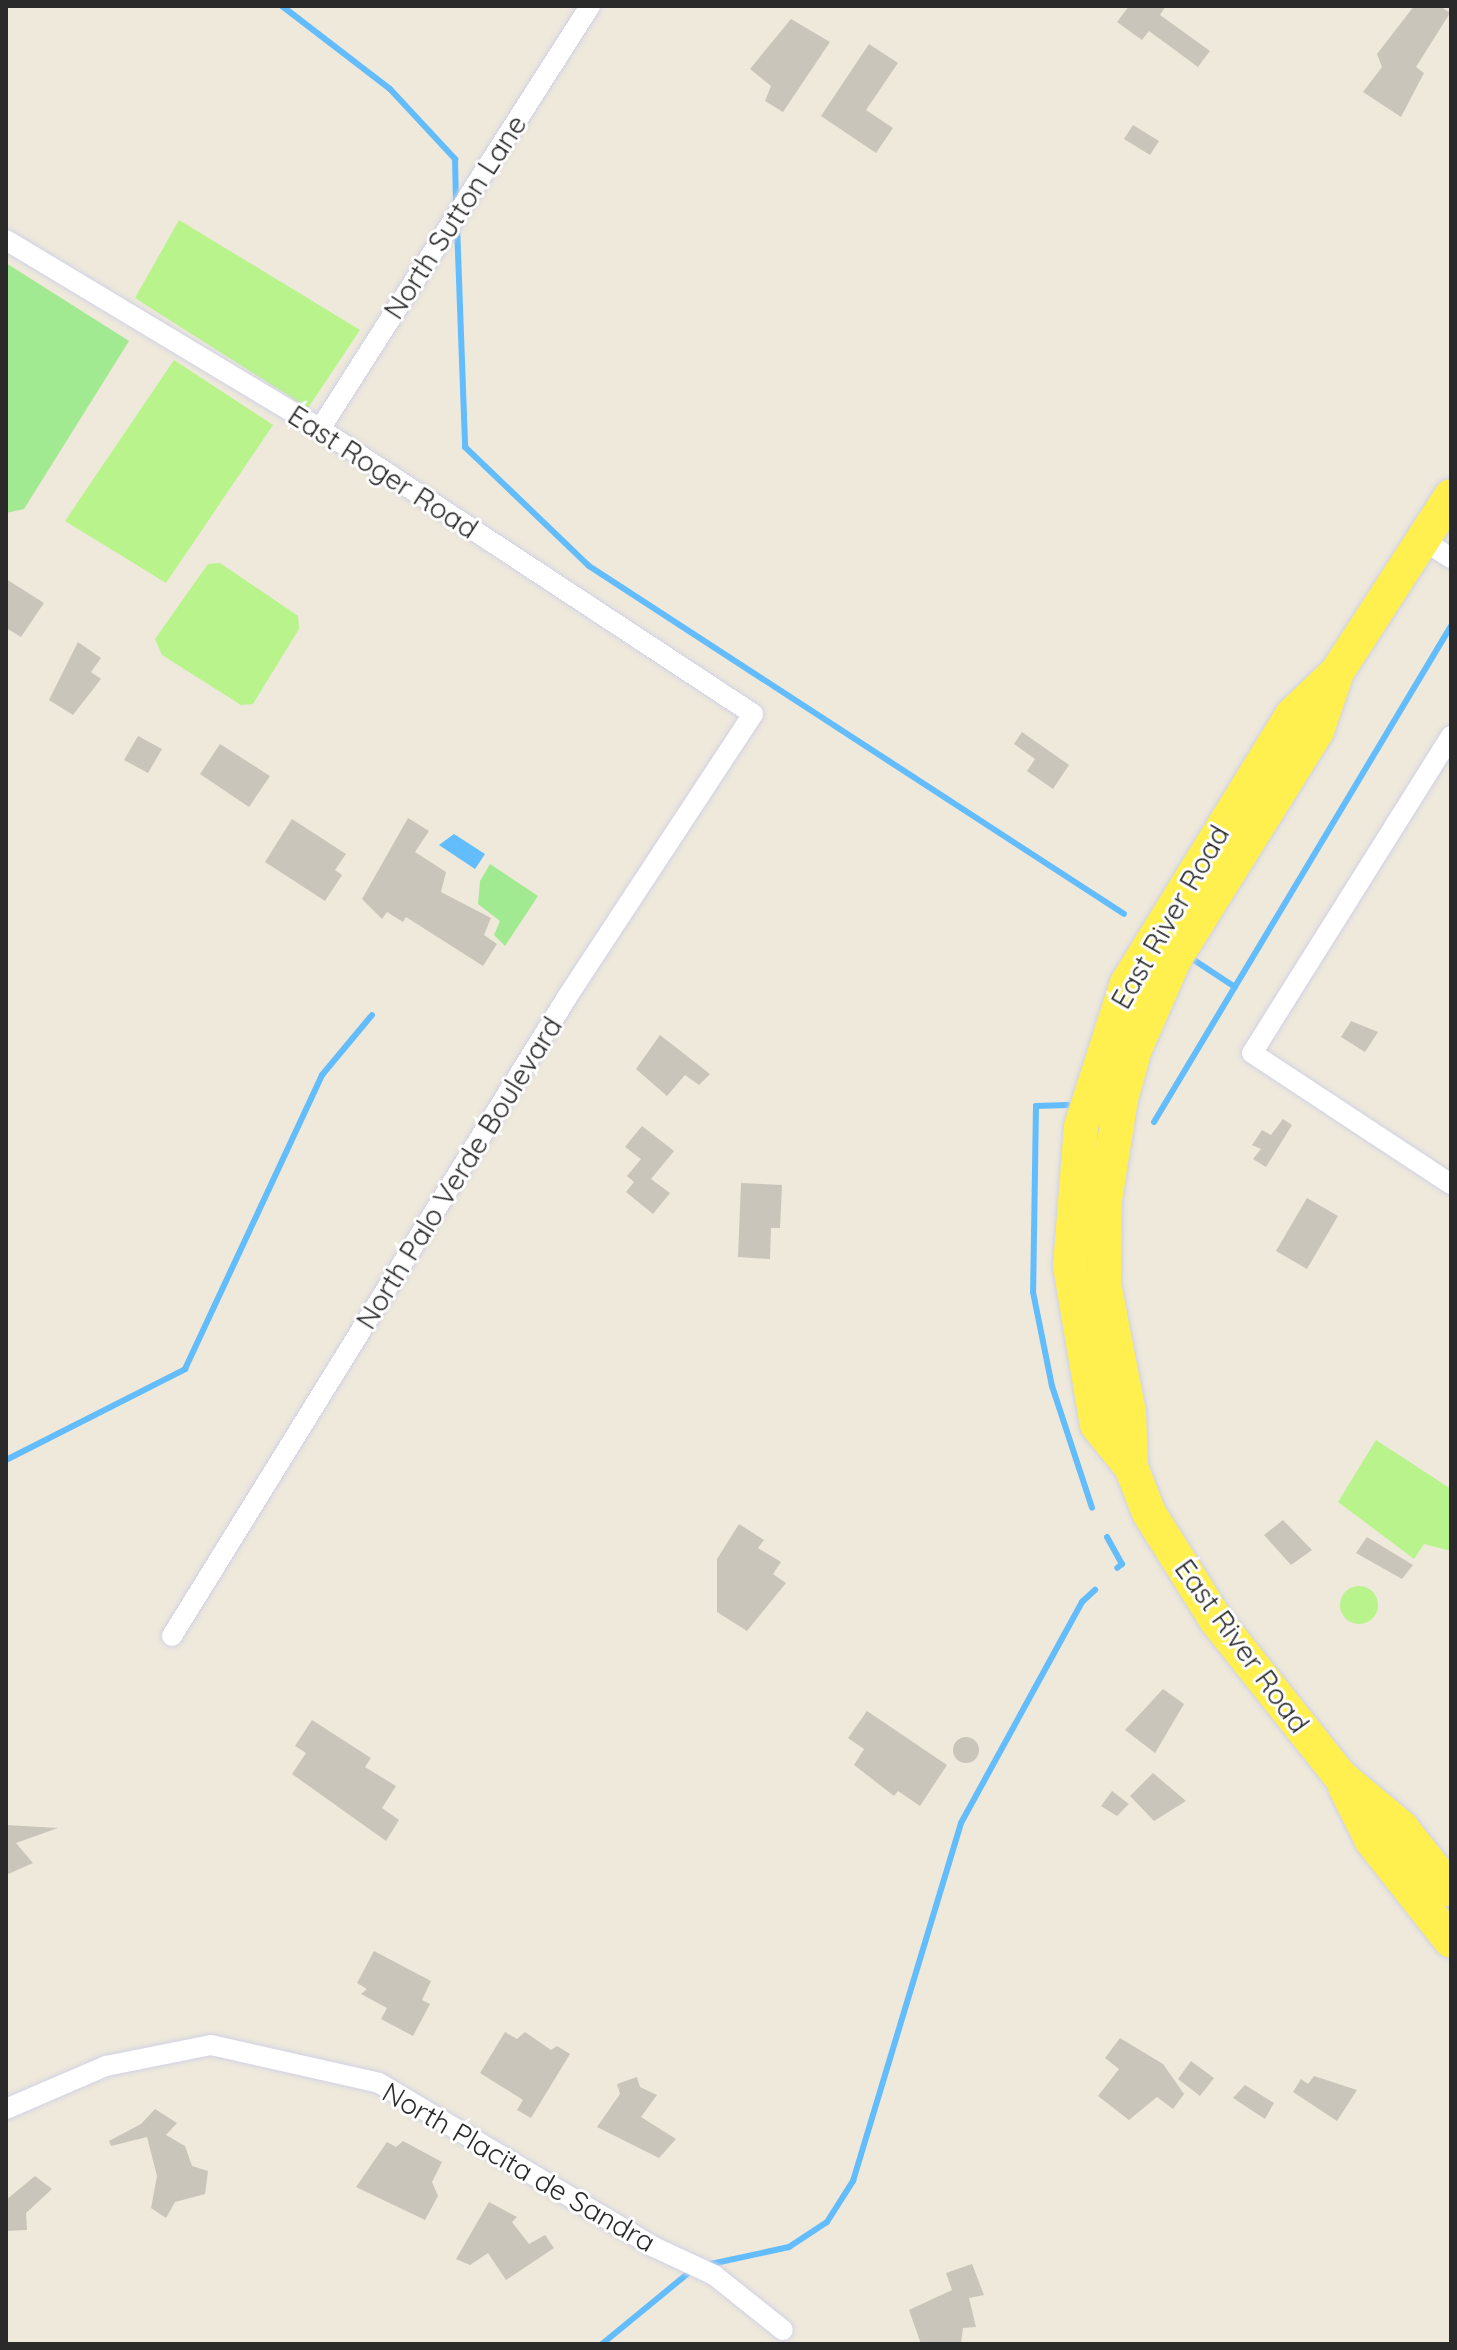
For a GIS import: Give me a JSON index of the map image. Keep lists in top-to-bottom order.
{
  "streets": {
    "main road": ["East River Road"],
    "street": [
      "North Sutton Lane",
      "East Roger Road",
      "North Palo Verde Boulevard",
      "North Placita de Sandra"
    ]
  },
  "crossings": [
    ["North Sutton Lane", "East Roger Road"],
    ["East Roger Road", "North Palo Verde Boulevard"]
  ]
}
